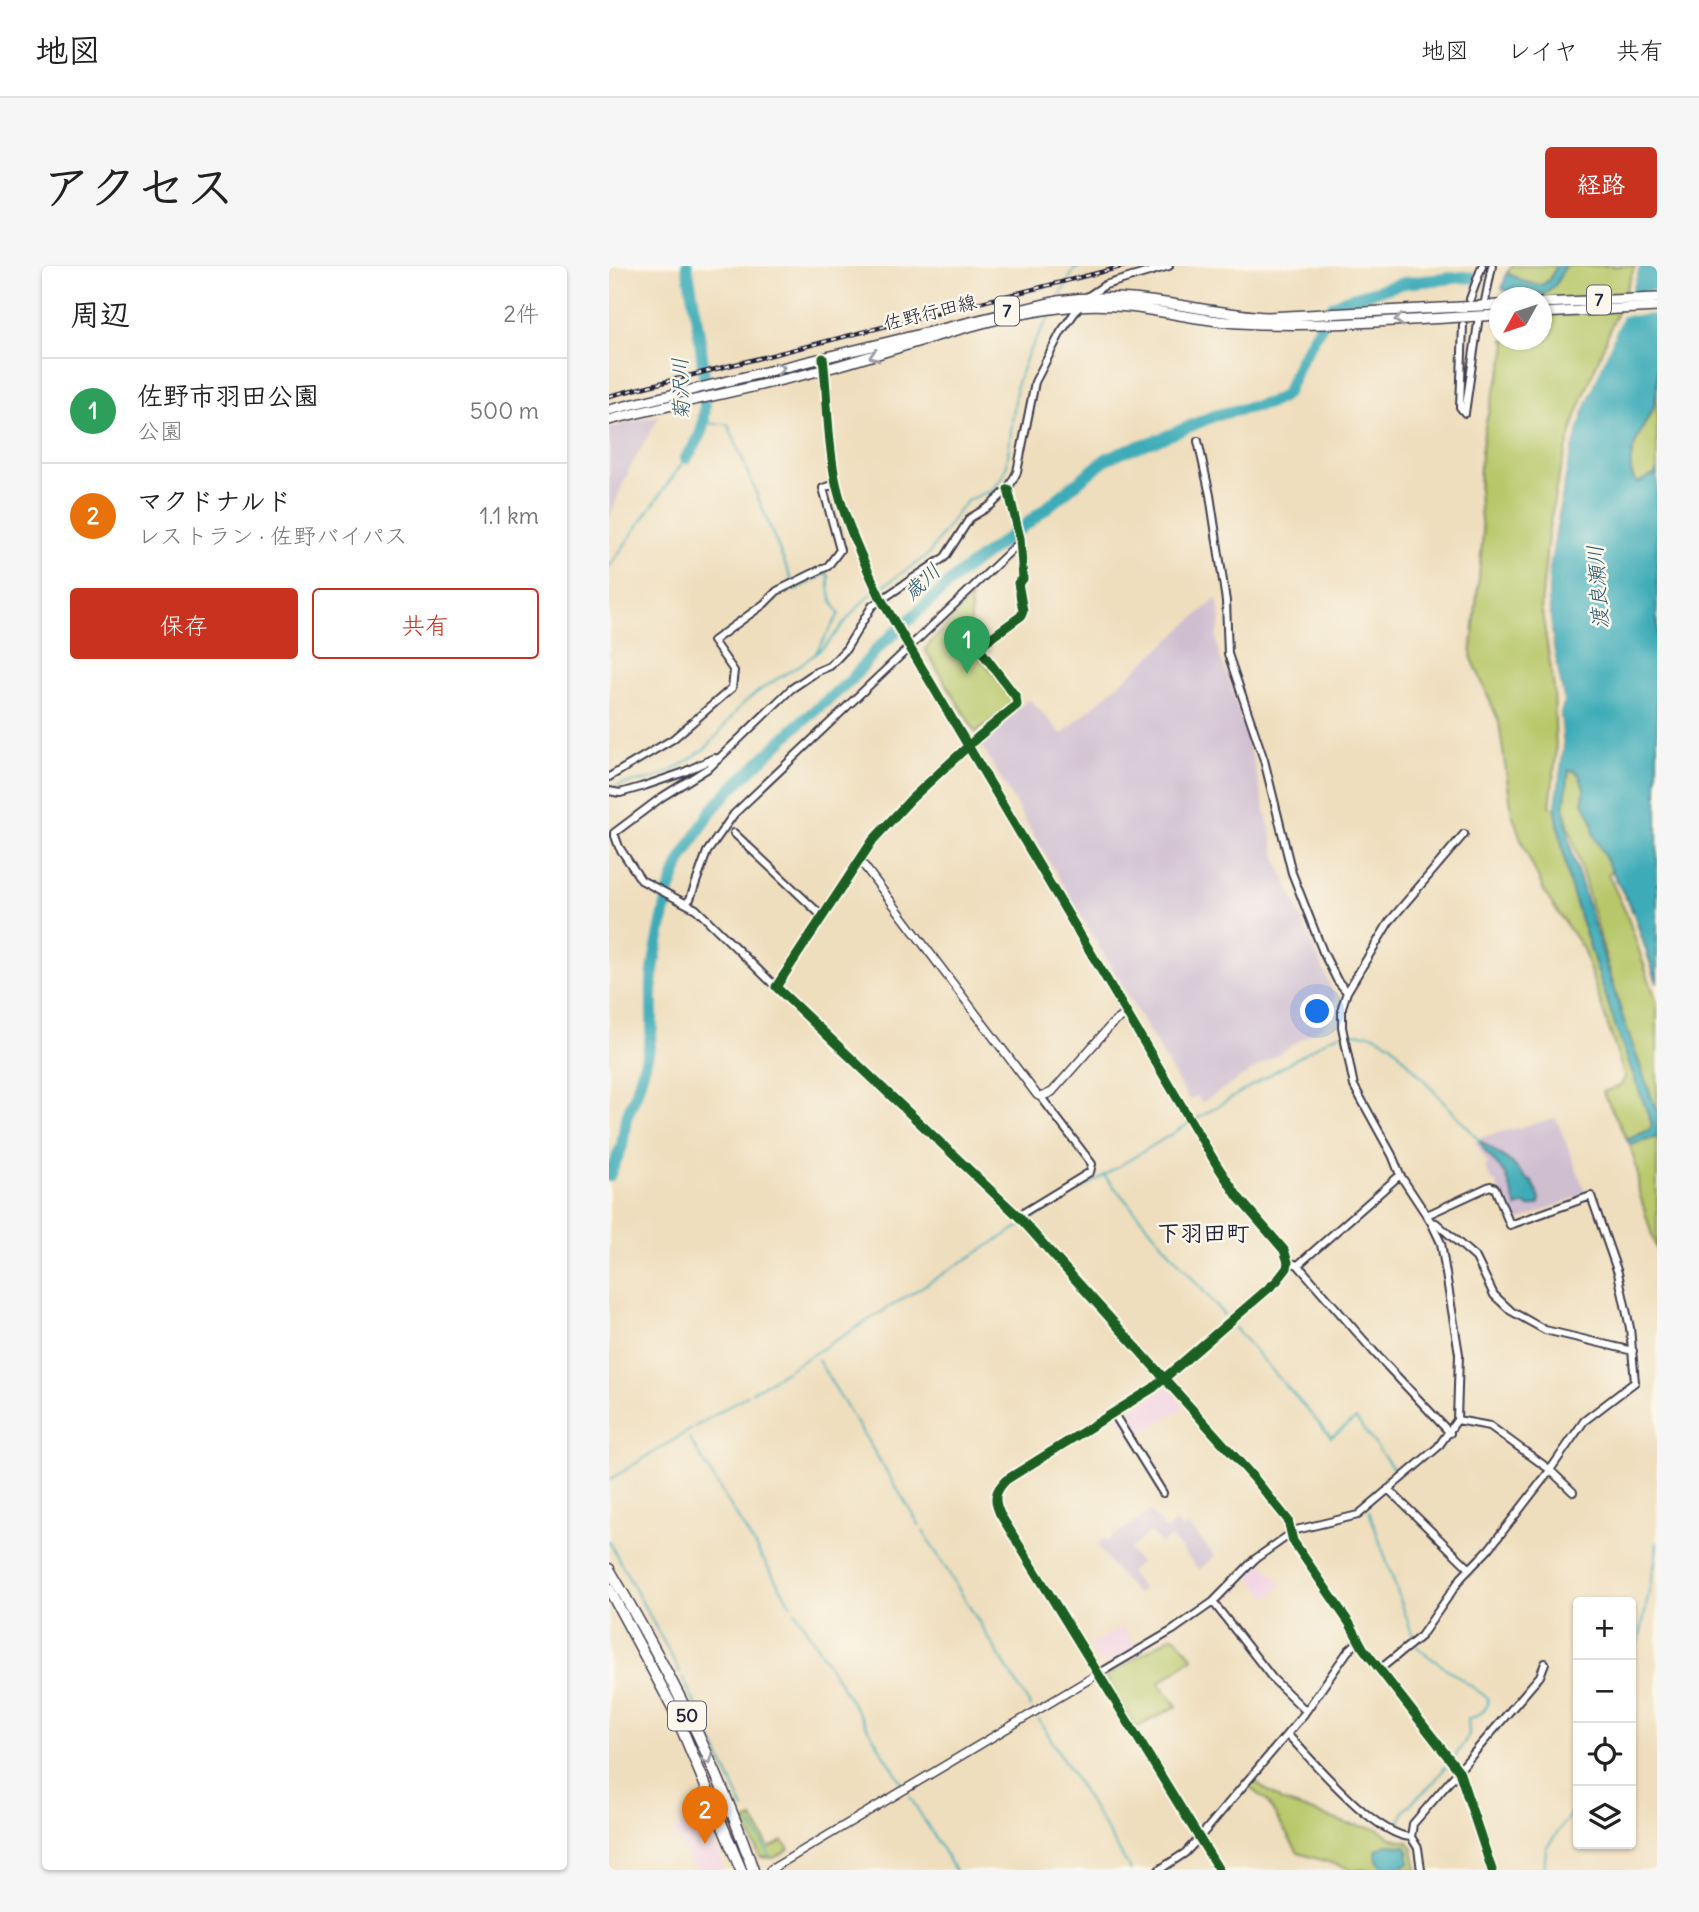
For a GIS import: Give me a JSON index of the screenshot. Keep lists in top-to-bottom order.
{
  "streets": {
    "highway": ["50"],
    "main road": ["7", "佐野行田線"]
  },
  "crossings": [
    ["7", "佐野行田線"]
  ],
  "districts": ["下羽田町"],
  "water": ["菊沢川", "歳川", "渡良瀬川"],
  "north": "bottom left",
  "page": {
    "header": "地図",
    "nav": ["地図", "レイヤ", "共有"],
    "title": "アクセス",
    "buttons": [
      "経路",
      ["保存", "共有"]
    ],
    "heading": ["周辺", "2件"],
    "list": [
      {
        "mark": "1",
        "name": "佐野市羽田公園",
        "note": "公園",
        "value": "500 m"
      },
      {
        "mark": "2",
        "name": "マクドナルド",
        "note": "レストラン · 佐野バイパス",
        "value": "1.1 km"
      }
    ],
    "pins": ["1", "2"],
    "map_buttons": ["+", "−"]
  }
}
